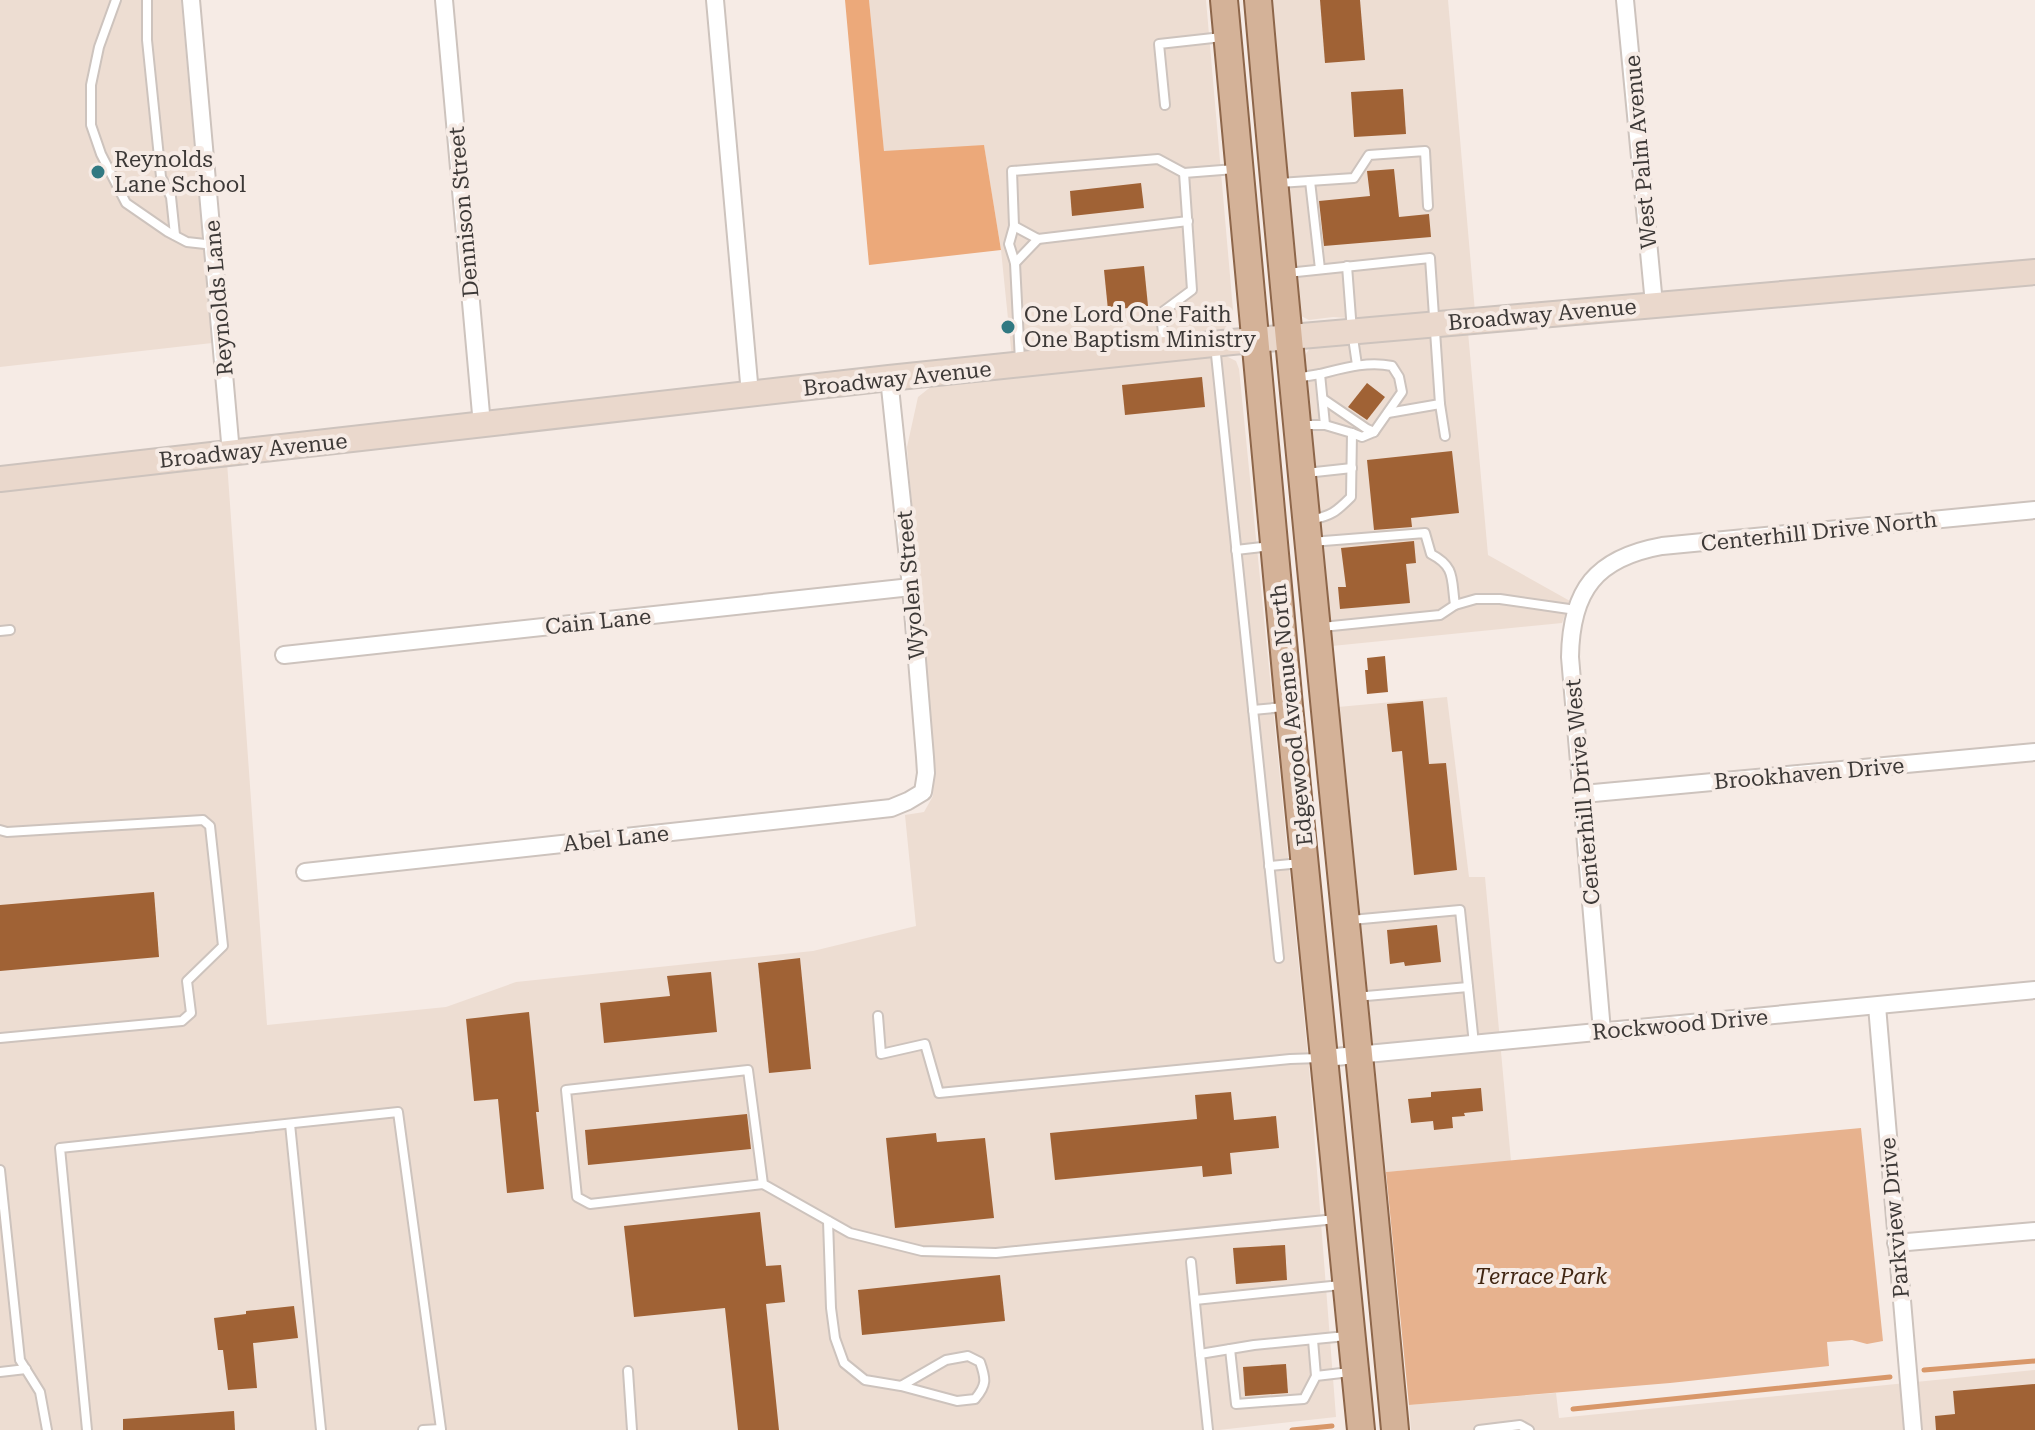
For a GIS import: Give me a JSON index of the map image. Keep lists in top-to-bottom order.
{
  "streets": {
    "main road": ["Edgewood Avenue North"],
    "street": [
      "West Palm Avenue",
      "Dennison Street",
      "Reynolds Lane",
      "Broadway Avenue",
      "Centerhill Drive North",
      "Wyolen Street",
      "Cain Lane",
      "Brookhaven Drive",
      "Centerhill Drive West",
      "Abel Lane",
      "Rockwood Drive",
      "Parkview Drive"
    ]
  },
  "crossings": [
    ["West Palm Avenue", "Broadway Avenue"],
    ["Dennison Street", "Broadway Avenue"],
    ["Reynolds Lane", "Broadway Avenue"],
    ["Broadway Avenue", "Wyolen Street"],
    ["Broadway Avenue", "Edgewood Avenue North"],
    ["Centerhill Drive North", "Centerhill Drive West"],
    ["Wyolen Street", "Cain Lane"],
    ["Wyolen Street", "Abel Lane"],
    ["Edgewood Avenue North", "Rockwood Drive"],
    ["Brookhaven Drive", "Centerhill Drive West"],
    ["Centerhill Drive West", "Rockwood Drive"],
    ["Rockwood Drive", "Parkview Drive"]
  ],
  "parks": ["Terrace Park"],
  "places": ["Reynolds Lane School", "One Lord One Faith One Baptism Ministry"]
}
